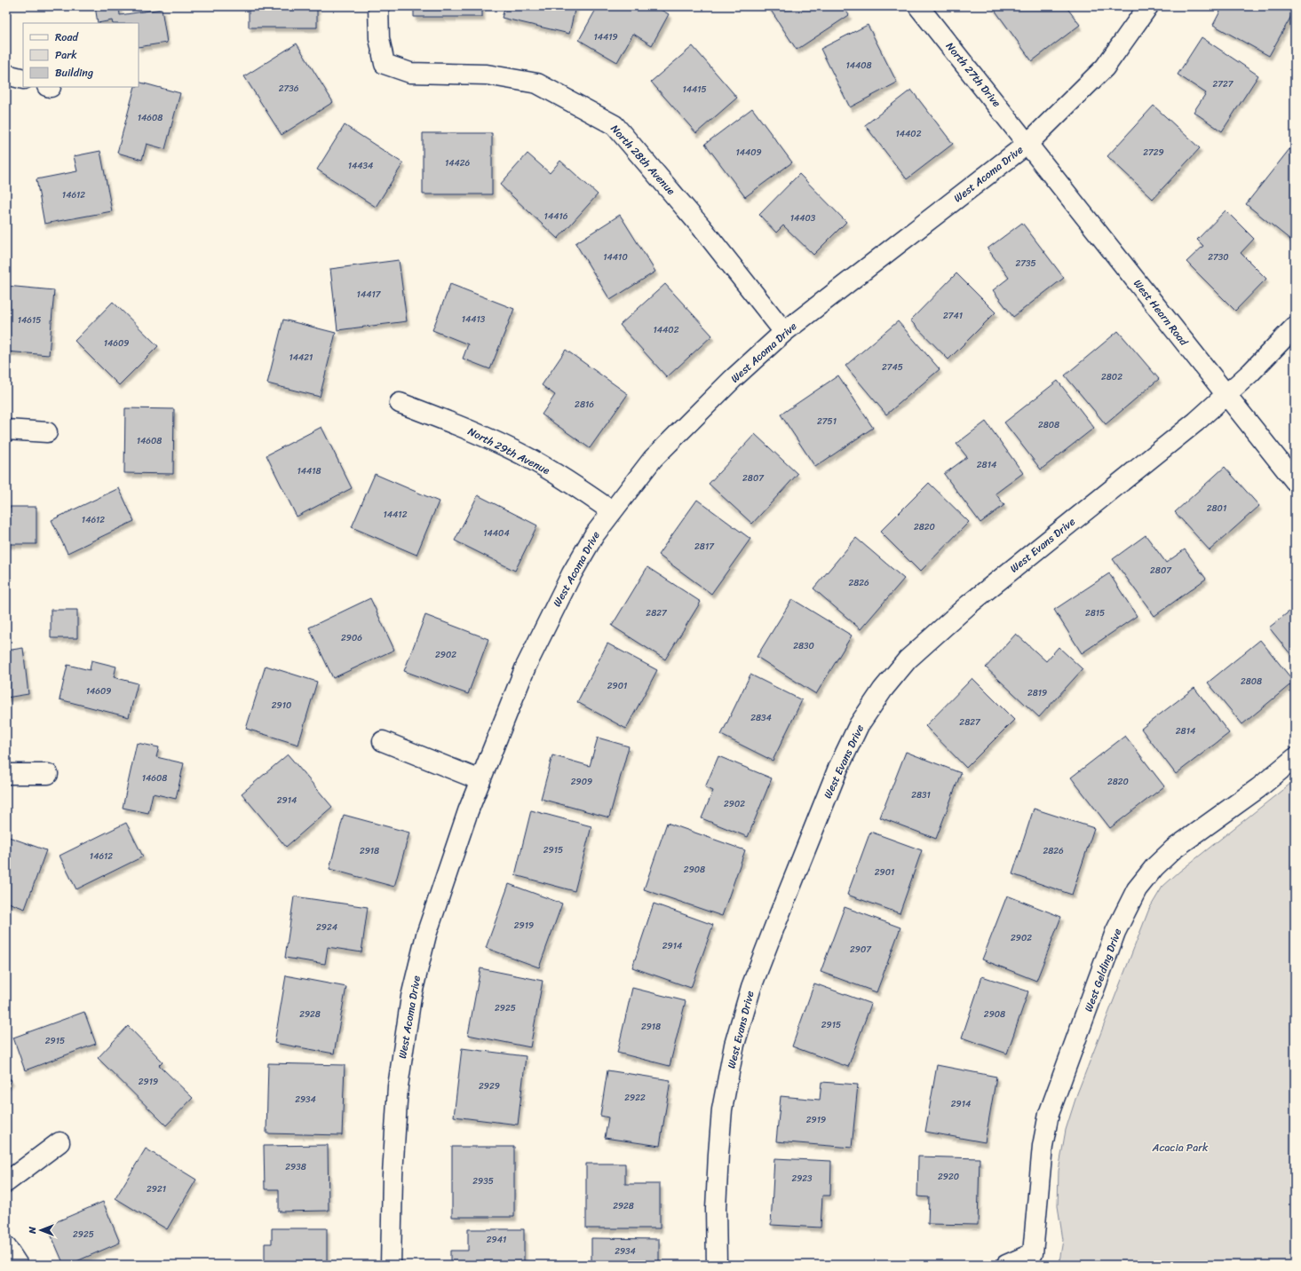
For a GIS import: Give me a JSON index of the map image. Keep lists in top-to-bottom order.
{
  "streets": {
    "street": [
      "North 27th Drive",
      "North 28th Avenue",
      "West Acoma Drive",
      "West Hearn Road",
      "North 29th Avenue",
      "West Evans Drive",
      "West Gelding Drive"
    ]
  },
  "crossings": [
    ["North 27th Drive", "West Acoma Drive"],
    ["North 27th Drive", "West Hearn Road"],
    ["North 28th Avenue", "West Acoma Drive"],
    ["West Acoma Drive", "West Hearn Road"],
    ["West Acoma Drive", "North 29th Avenue"],
    ["West Hearn Road", "West Evans Drive"]
  ],
  "parks": ["Acacia Park"],
  "house_numbers": [
    "14419",
    "14408",
    "2727",
    "2736",
    "14415",
    "14608",
    "14402",
    "14409",
    "2729",
    "14426",
    "14434",
    "14612",
    "14416",
    "14403",
    "14410",
    "2730",
    "2735",
    "14417",
    "2741",
    "14413",
    "14615",
    "14402",
    "14609",
    "14421",
    "2745",
    "2802",
    "2816",
    "2751",
    "2808",
    "14608",
    "2814",
    "14418",
    "2807",
    "2801",
    "14412",
    "14612",
    "2820",
    "14404",
    "2817",
    "2807",
    "2826",
    "2827",
    "2815",
    "2906",
    "2830",
    "2902",
    "2808",
    "2901",
    "14609",
    "2819",
    "2910",
    "2834",
    "2827",
    "2814",
    "14608",
    "2909",
    "2820",
    "2831",
    "2914",
    "2902",
    "2915",
    "2918",
    "2826",
    "14612",
    "2908",
    "2901",
    "2919",
    "2924",
    "2902",
    "2914",
    "2907",
    "2925",
    "2928",
    "2908",
    "2915",
    "2918",
    "2915",
    "2919",
    "2929",
    "2922",
    "2934",
    "2914",
    "2919",
    "2938",
    "2920",
    "2923",
    "2935",
    "2921",
    "2928",
    "2925",
    "2941",
    "2934"
  ],
  "legend": ["Road", "Park", "Building"],
  "north": "left"
}
